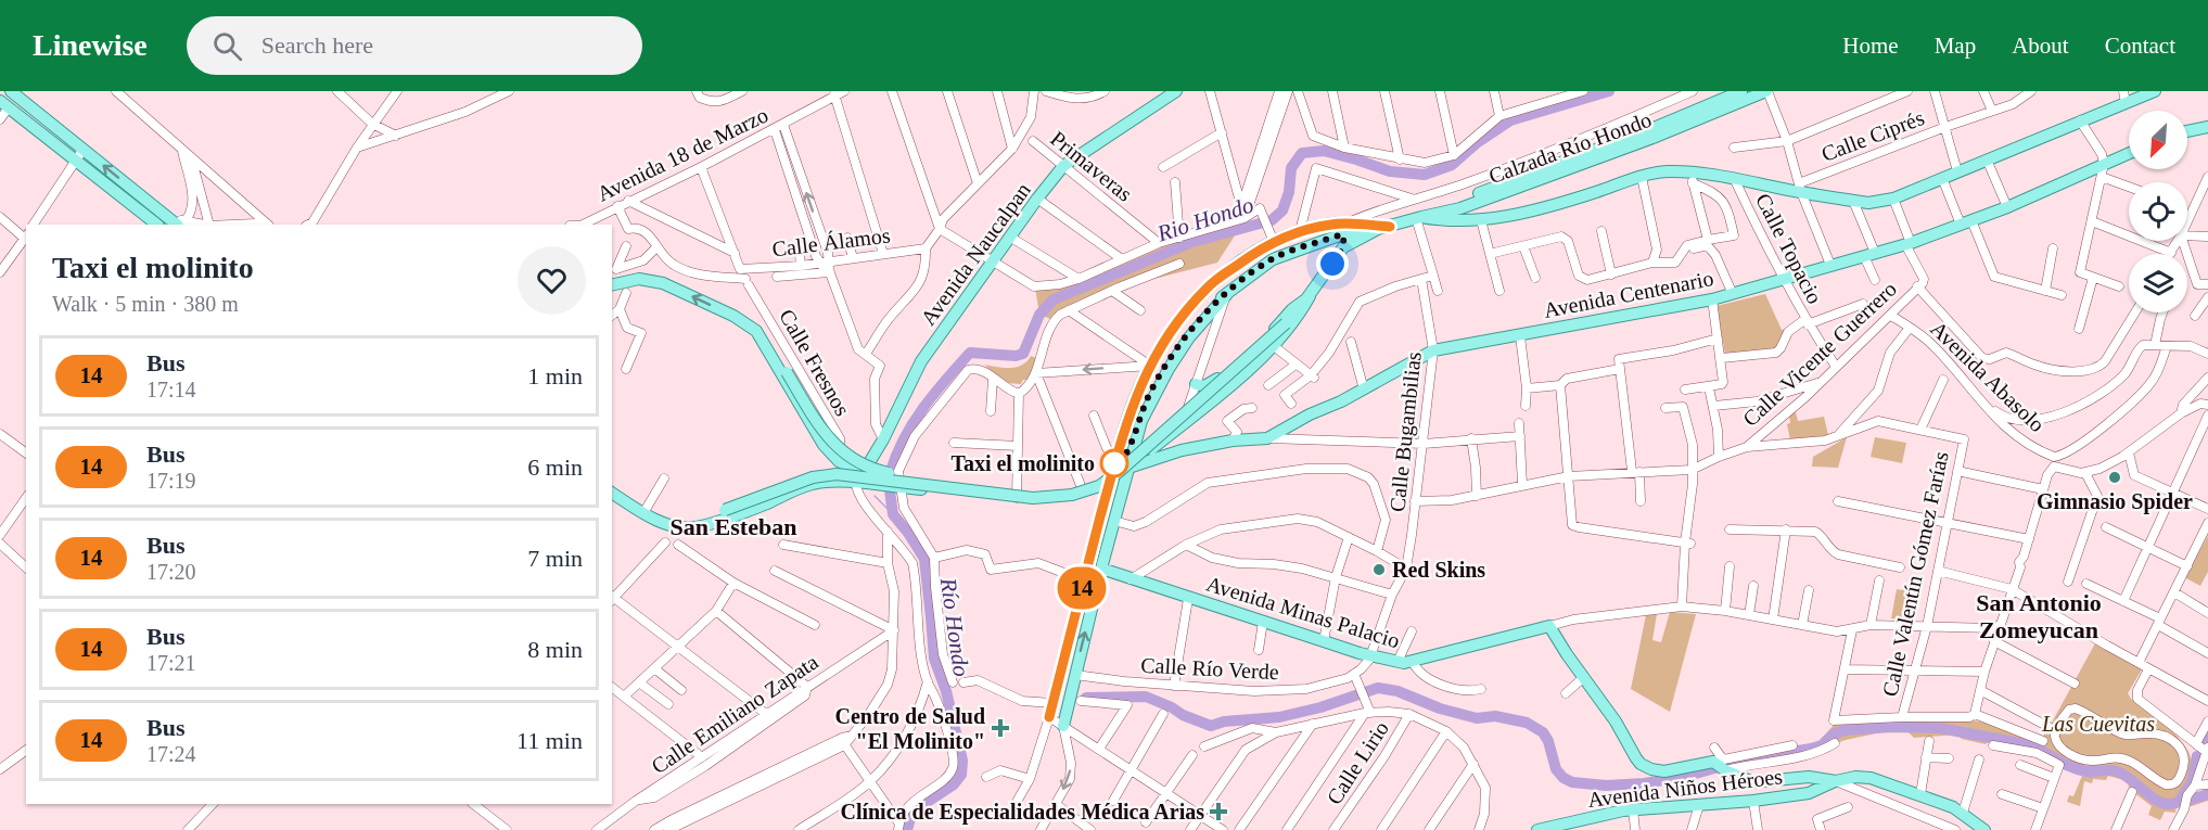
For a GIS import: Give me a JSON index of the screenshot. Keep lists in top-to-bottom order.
{
  "streets": {
    "main road": [
      "Calzada Río Hondo",
      "Avenida Naucalpan",
      "Avenida Centenario",
      "Avenida Minas Palacio",
      "Avenida Niños Héroes"
    ],
    "street": [
      "Calle Ciprés",
      "Avenida 18 de Marzo",
      "Primaveras",
      "Calle Álamos",
      "Calle Topacio",
      "Calle Vicente Guerrero",
      "Calle Fresnos",
      "Avenida Abasolo",
      "Calle Bugambilias",
      "Calle Valentín Gómez Farías",
      "Calle Río Verde",
      "Calle Emiliano Zapata",
      "Calle Lirio"
    ]
  },
  "crossings": [
    ["Primaveras", "Avenida Naucalpan"],
    ["Calle Topacio", "Avenida Centenario"],
    ["Calle Topacio", "Calle Vicente Guerrero"],
    ["Avenida Centenario", "Calle Bugambilias"],
    ["Calle Vicente Guerrero", "Avenida Abasolo"],
    ["Calle Bugambilias", "Avenida Minas Palacio"],
    ["Calle Bugambilias", "Calle Río Verde"],
    ["Avenida Minas Palacio", "Calle Río Verde"]
  ],
  "districts": ["San Esteban", "San Antonio Zomeyucan"],
  "water": ["Rio Hondo", "Río Hondo"],
  "parks": ["Las Cuevitas"],
  "places": {
    "other": ["Taxi el molinito", "Gimnasio Spider", "Red Skins"],
    "health": ["Centro de Salud \"El Molinito\"", "Clínica de Especialidades Médica Arias"]
  },
  "lines": ["bus line 14"],
  "north": "bottom left",
  "page": {
    "header": "Linewise",
    "search": "Search here",
    "nav": [
      "Home",
      "Map",
      "About",
      "Contact"
    ],
    "on_map": "14",
    "heading": ["Taxi el molinito", "Walk · 5 min · 380 m"],
    "list": [
      {
        "mark": "14",
        "name": "Bus",
        "note": "17:14",
        "value": "1 min"
      },
      {
        "mark": "14",
        "name": "Bus",
        "note": "17:19",
        "value": "6 min"
      },
      {
        "mark": "14",
        "name": "Bus",
        "note": "17:20",
        "value": "7 min"
      },
      {
        "mark": "14",
        "name": "Bus",
        "note": "17:21",
        "value": "8 min"
      },
      {
        "mark": "14",
        "name": "Bus",
        "note": "17:24",
        "value": "11 min"
      }
    ]
  }
}
